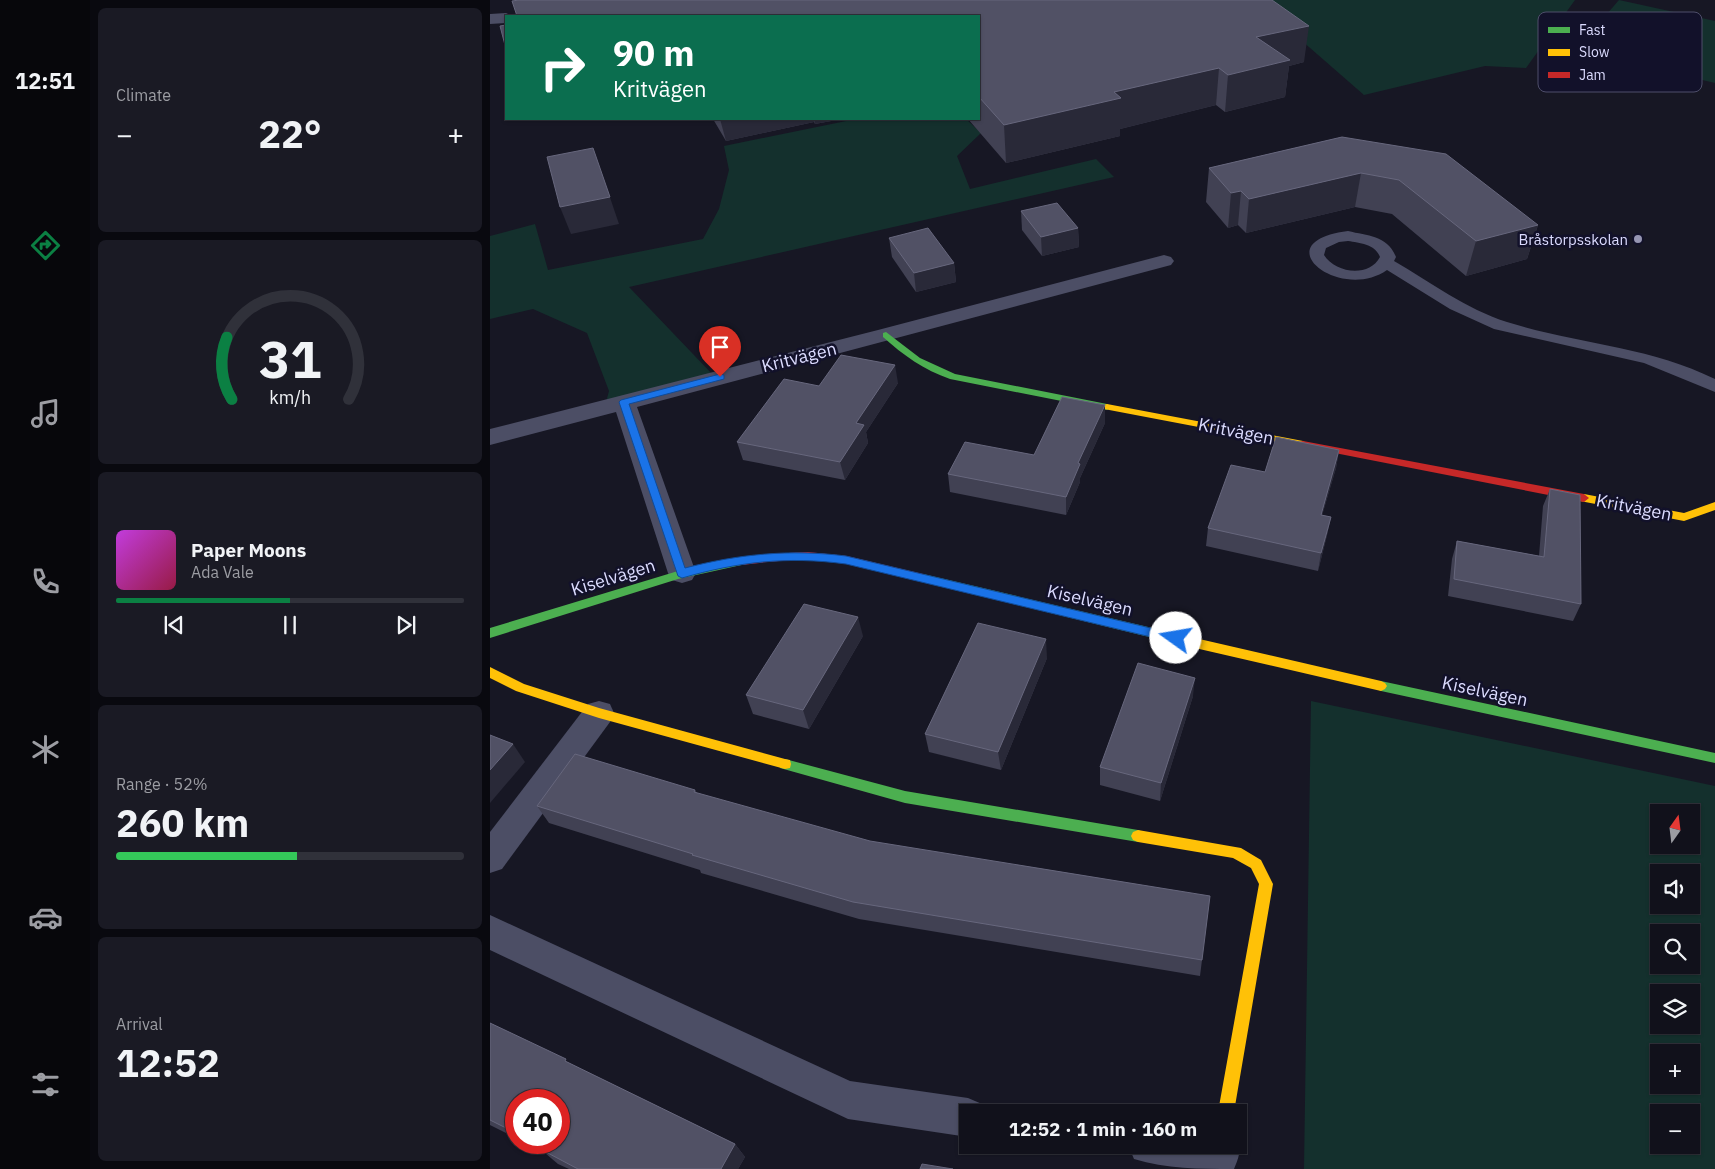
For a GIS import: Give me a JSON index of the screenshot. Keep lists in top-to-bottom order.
{
  "streets": {
    "street": ["Kritvägen", "Kiselvägen"]
  },
  "places": ["Bråstorpsskolan"],
  "legend": ["Fast", "Slow", "Jam"],
  "north": "top",
  "page": {
    "tabs": "12:51",
    "tile": [
      "Climate",
      ["Range · 52%", "260 km"],
      ["Arrival", "12:52"]
    ],
    "turn": ["90 m", "Kritvägen"],
    "heat": ["−", "22°", "+"],
    "song": ["Paper Moons", "Ada Vale"],
    "map_buttons": ["+", "−"],
    "limit": "40",
    "trip": "12:52 · 1 min · 160 m",
    "gauge": ["31", "km/h"]
  }
}
